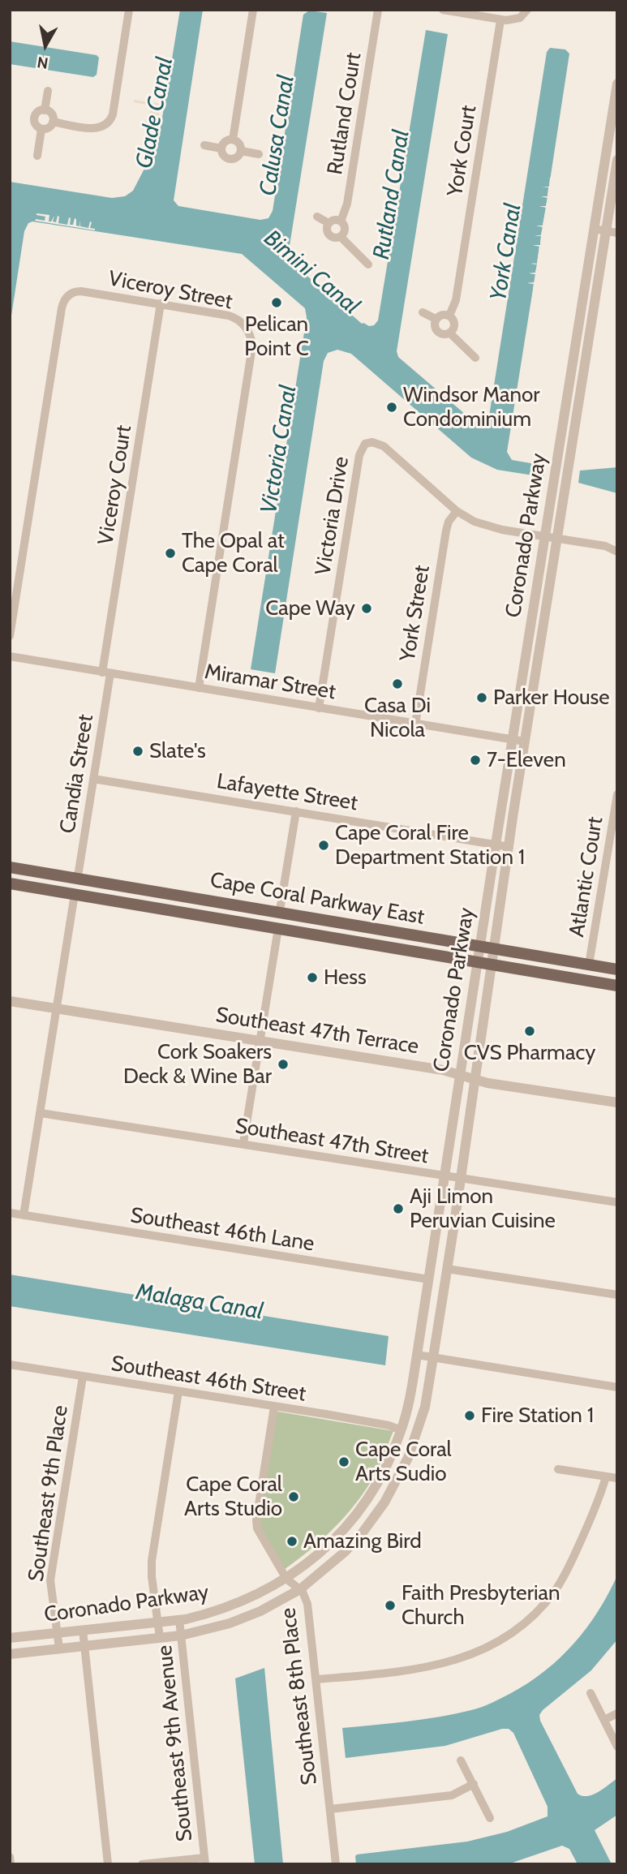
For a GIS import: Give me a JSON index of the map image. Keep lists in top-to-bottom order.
{
  "streets": {
    "main road": ["Cape Coral Parkway East"],
    "street": [
      "Rutland Court",
      "York Court",
      "Viceroy Street",
      "Viceroy Court",
      "Victoria Drive",
      "Coronado Parkway",
      "York Street",
      "Miramar Street",
      "Candia Street",
      "Lafayette Street",
      "Atlantic Court",
      "Southeast 47th Terrace",
      "Southeast 47th Street",
      "Southeast 46th Lane",
      "Southeast 46th Street",
      "Southeast 9th Place",
      "Southeast 8th Place",
      "Southeast 9th Avenue"
    ]
  },
  "crossings": [
    ["Viceroy Street", "Viceroy Court"],
    ["Viceroy Street", "Miramar Street"],
    ["Viceroy Court", "Miramar Street"],
    ["Viceroy Court", "Candia Street"],
    ["Victoria Drive", "Coronado Parkway"],
    ["Victoria Drive", "York Street"],
    ["Victoria Drive", "Miramar Street"],
    ["Coronado Parkway", "Miramar Street"],
    ["Coronado Parkway", "Lafayette Street"],
    ["Coronado Parkway", "Cape Coral Parkway East"],
    ["Coronado Parkway", "Southeast 47th Terrace"],
    ["Coronado Parkway", "Southeast 47th Street"],
    ["Coronado Parkway", "Southeast 46th Lane"],
    ["Coronado Parkway", "Southeast 46th Street"],
    ["Coronado Parkway", "Southeast 9th Place"],
    ["Coronado Parkway", "Southeast 8th Place"],
    ["Coronado Parkway", "Southeast 9th Avenue"],
    ["York Street", "Miramar Street"],
    ["Miramar Street", "Candia Street"],
    ["Candia Street", "Lafayette Street"],
    ["Candia Street", "Cape Coral Parkway East"],
    ["Atlantic Court", "Cape Coral Parkway East"],
    ["Southeast 46th Street", "Southeast 9th Place"],
    ["Southeast 46th Street", "Southeast 8th Place"],
    ["Southeast 46th Street", "Southeast 9th Avenue"]
  ],
  "water": [
    "Glade Canal",
    "Calusa Canal",
    "Rutland Canal",
    "York Canal",
    "Bimini Canal",
    "Victoria Canal",
    "Malaga Canal"
  ],
  "places": [
    "Pelican Point C",
    "Windsor Manor Condominium",
    "The Opal at Cape Coral",
    "Cape Way",
    "Casa Di Nicola",
    "Parker House",
    "Slate's",
    "7-Eleven",
    "Cape Coral Fire Department Station 1",
    "Hess",
    "CVS Pharmacy",
    "Cork Soakers Deck & Wine Bar",
    "Aji Limon Peruvian Cuisine",
    "Fire Station 1",
    "Cape Coral Arts Sudio",
    "Cape Coral Arts Studio",
    "Amazing Bird",
    "Faith Presbyterian Church"
  ],
  "north": "bottom"
}
